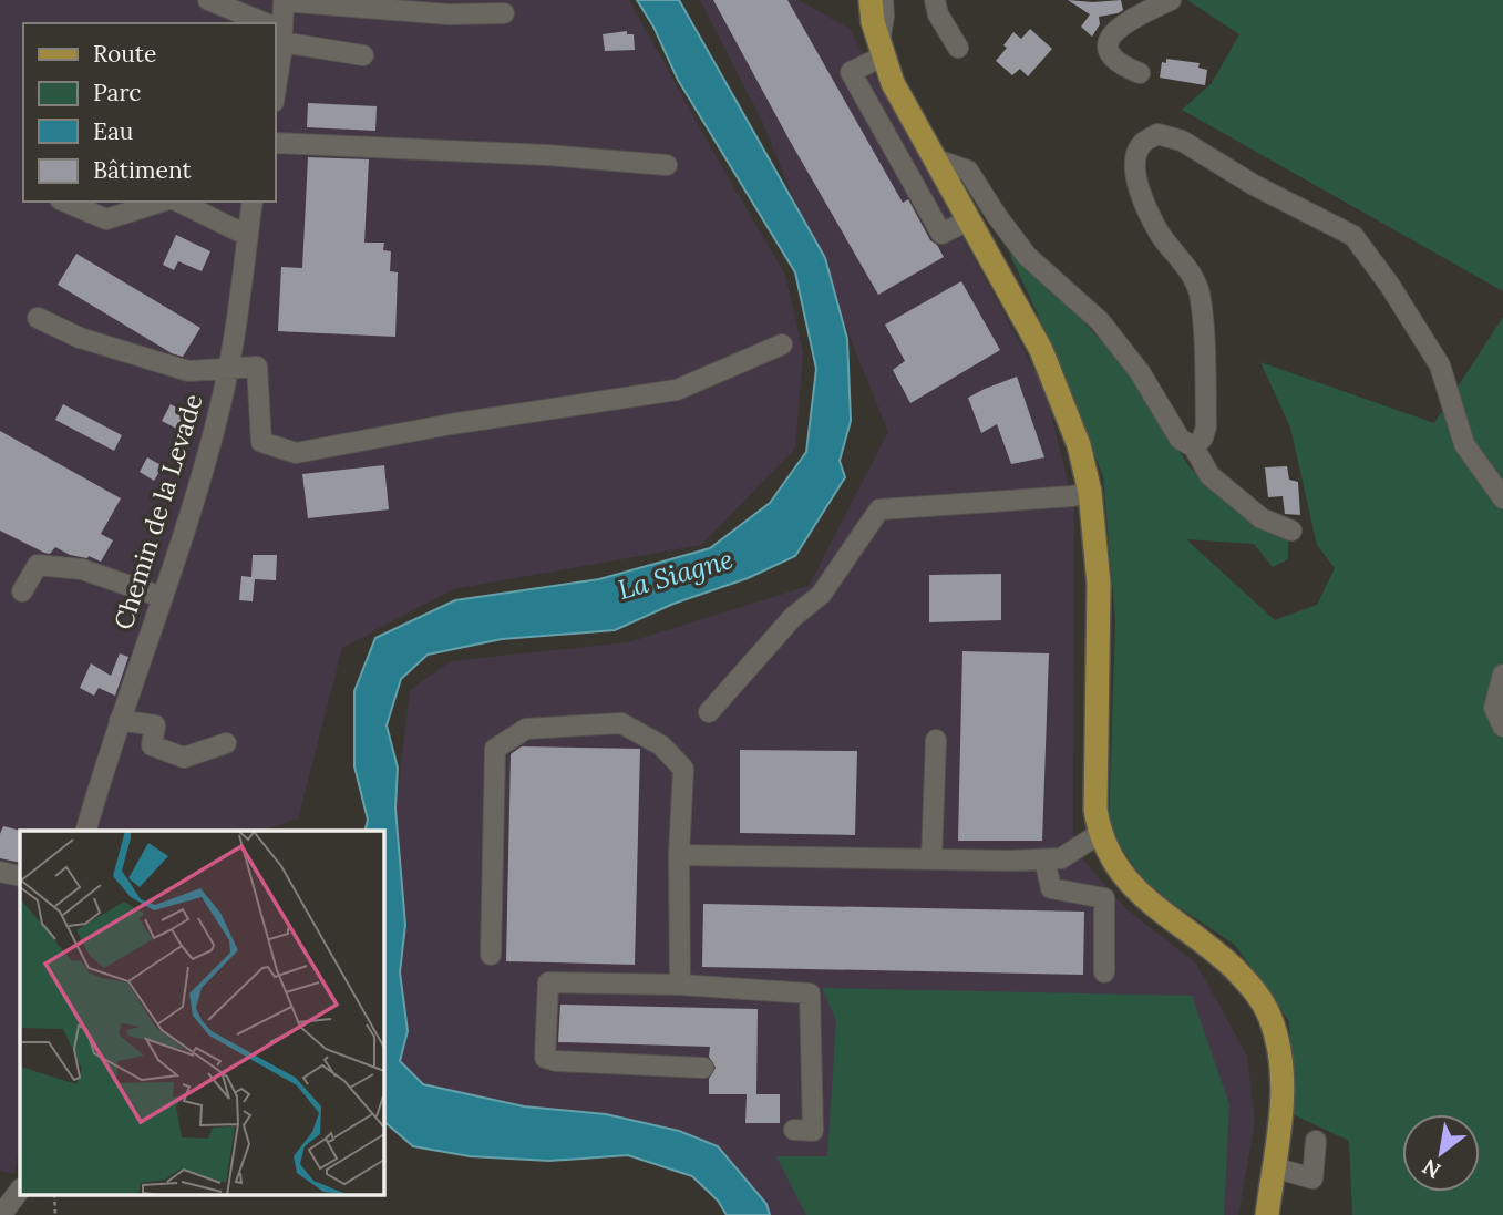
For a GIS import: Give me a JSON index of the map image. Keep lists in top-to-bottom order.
{
  "streets": {
    "street": ["Chemin de la Levade"]
  },
  "water": ["La Siagne"],
  "legend": [
    "Route",
    "Parc",
    "Eau",
    "Bâtiment"
  ],
  "north": "bottom left"
}
